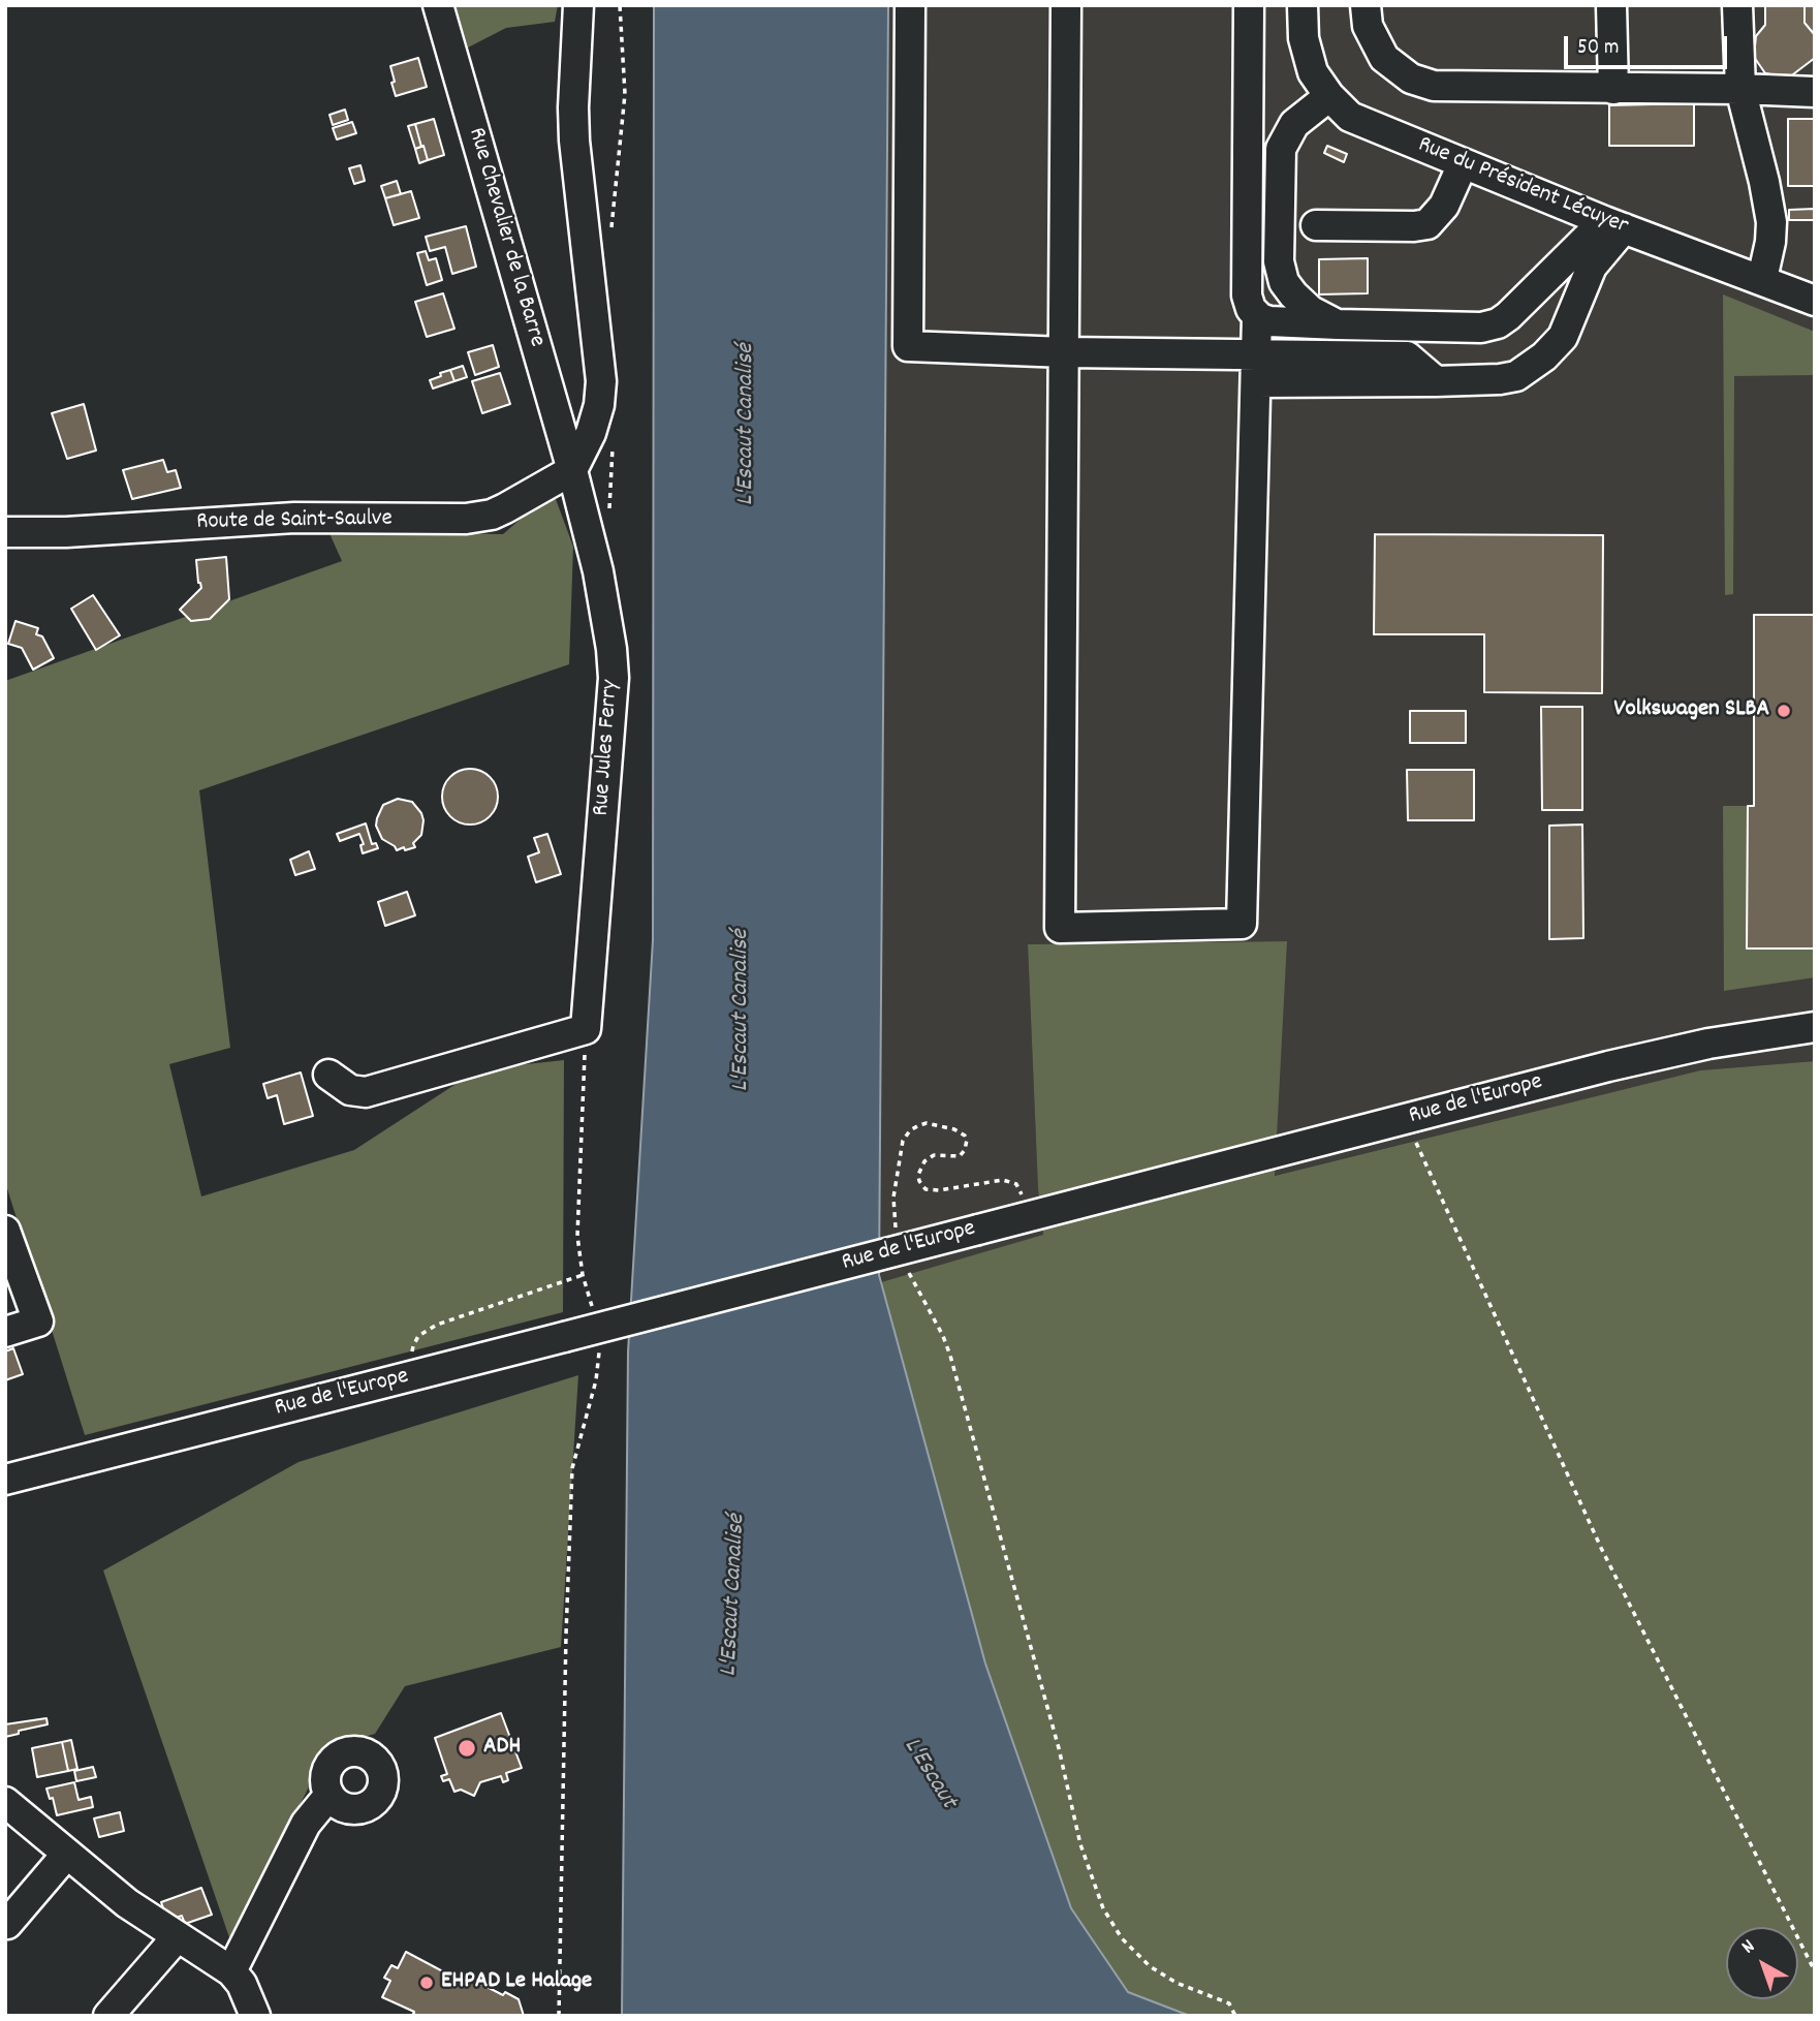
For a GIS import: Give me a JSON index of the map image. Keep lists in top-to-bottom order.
{
  "streets": {
    "street": [
      "Rue du Président Lécuyer",
      "Rue Chevalier de la Barre",
      "Route de Saint-Saulve",
      "Rue Jules Ferry",
      "Rue de l'Europe"
    ]
  },
  "crossings": [
    ["Rue Chevalier de la Barre", "Route de Saint-Saulve"],
    ["Rue Chevalier de la Barre", "Rue Jules Ferry"],
    ["Route de Saint-Saulve", "Rue Jules Ferry"]
  ],
  "water": ["L'Escaut Canalisé", "L'Escaut"],
  "places": ["Volkswagen SLBA", "ADH", "EHPAD Le Halage"],
  "scale_bar": "50 m",
  "north": "top left"
}
